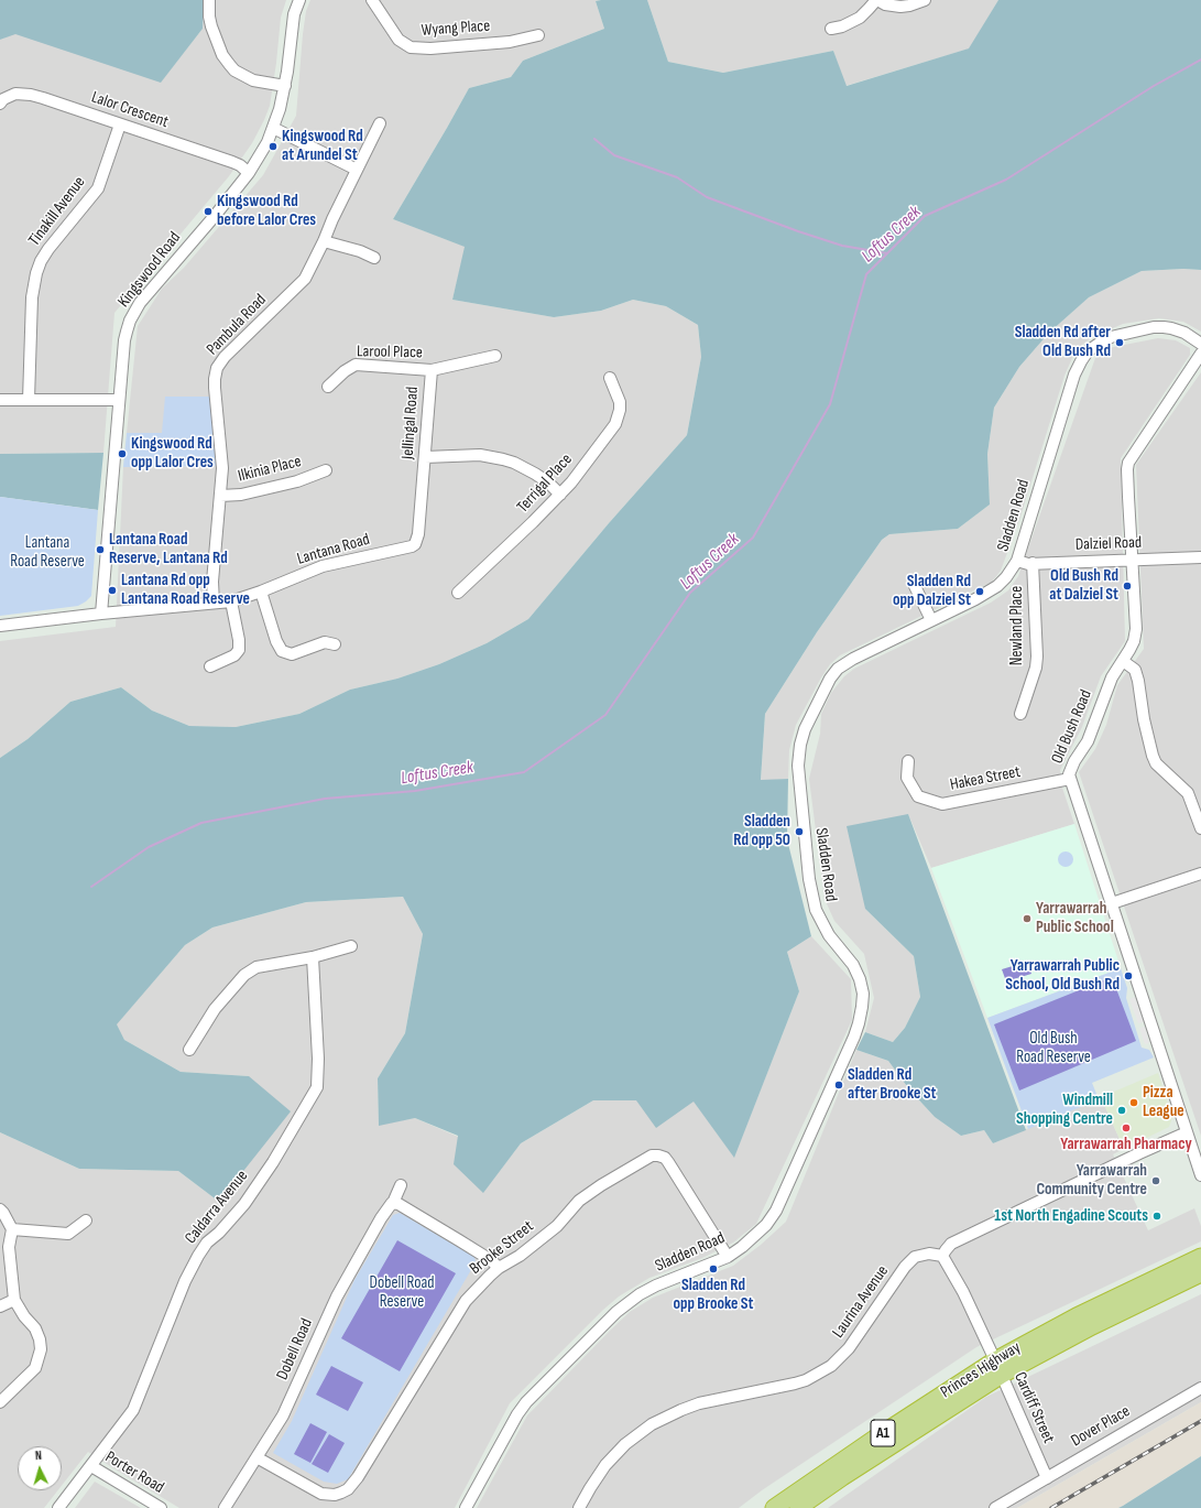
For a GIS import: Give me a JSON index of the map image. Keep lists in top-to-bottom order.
{
  "streets": {
    "highway": ["Princes Highway", "A1"],
    "street": [
      "Wyang Place",
      "Lalor Crescent",
      "Tinakill Avenue",
      "Kingswood Road",
      "Pambula Road",
      "Larool Place",
      "Jellingal Road",
      "Ilkinia Place",
      "Terrigal Place",
      "Sladden Road",
      "Dalziel Road",
      "Lantana Road",
      "Newland Place",
      "Old Bush Road",
      "Hakea Street",
      "Caldarra Avenue",
      "Brooke Street",
      "Laurina Avenue",
      "Dobell Road",
      "Cardiff Street",
      "Dover Place",
      "Porter Road"
    ]
  },
  "crossings": [
    ["Lalor Crescent", "Tinakill Avenue"],
    ["Lalor Crescent", "Kingswood Road"],
    ["Kingswood Road", "Lantana Road"],
    ["Pambula Road", "Ilkinia Place"],
    ["Pambula Road", "Lantana Road"],
    ["Larool Place", "Jellingal Road"],
    ["Jellingal Road", "Lantana Road"],
    ["Sladden Road", "Dalziel Road"],
    ["Sladden Road", "Brooke Street"],
    ["Dalziel Road", "Newland Place"],
    ["Dalziel Road", "Old Bush Road"],
    ["Old Bush Road", "Hakea Street"],
    ["Caldarra Avenue", "Porter Road"],
    ["Brooke Street", "Dobell Road"],
    ["Laurina Avenue", "Cardiff Street"],
    ["Princes Highway", "Cardiff Street"],
    ["Cardiff Street", "Dover Place"]
  ],
  "water": ["Loftus Creek"],
  "parks": ["Lantana Road Reserve", "Old Bush Road Reserve", "Dobell Road Reserve"],
  "places": [
    "Kingswood Rd at Arundel St",
    "Kingswood Rd before Lalor Cres",
    "Sladden Rd after Old Bush Rd",
    "Kingswood Rd opp Lalor Cres",
    "Lantana Road Reserve, Lantana Rd",
    "Old Bush Rd at Dalziel St",
    "Lantana Rd opp Lantana Road Reserve",
    "Sladden Rd opp Dalziel St",
    "Sladden Rd opp 50",
    "Yarrawarrah Public School",
    "Yarrawarrah Public School, Old Bush Rd",
    "Sladden Rd after Brooke St",
    "Pizza League",
    "Windmill Shopping Centre",
    "Yarrawarrah Pharmacy",
    "Yarrawarrah Community Centre",
    "1st North Engadine Scouts",
    "Sladden Rd opp Brooke St"
  ],
  "north": "top"
}
